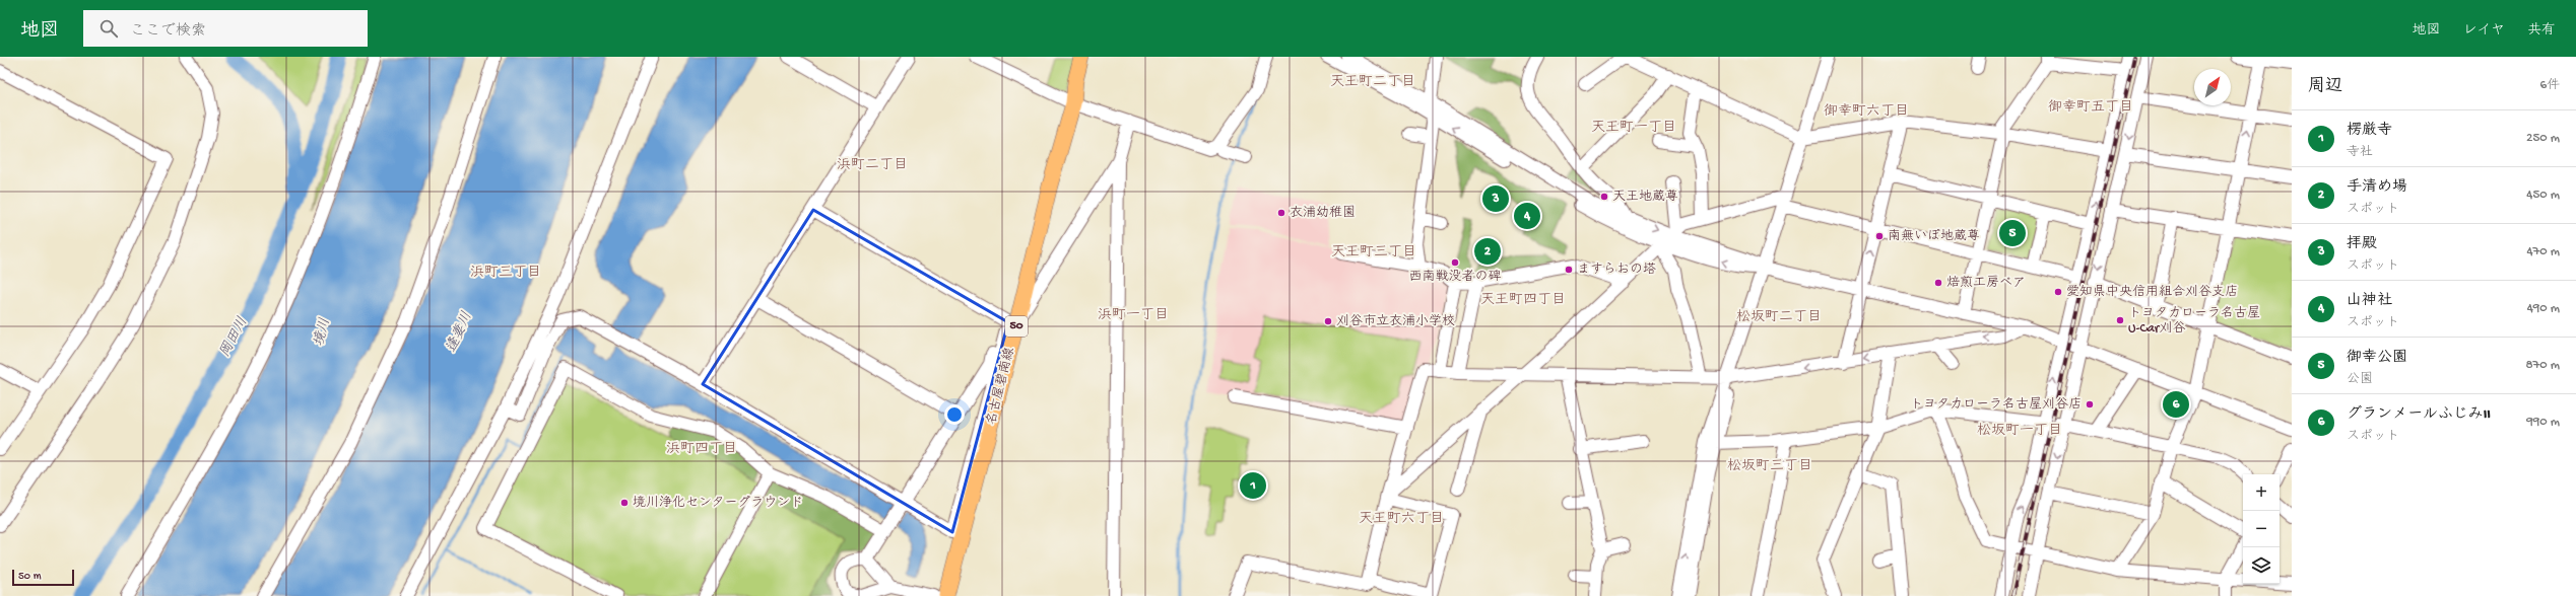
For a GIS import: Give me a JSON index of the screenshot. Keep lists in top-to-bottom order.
{
  "streets": {
    "main road": ["50", "名古屋碧南線"]
  },
  "districts": [
    "天王町二丁目",
    "御幸町五丁目",
    "御幸町六丁目",
    "天王町一丁目",
    "浜町二丁目",
    "天王町三丁目",
    "浜町三丁目",
    "天王町四丁目",
    "浜町一丁目",
    "松坂町二丁目",
    "松坂町一丁目",
    "浜町四丁目",
    "松坂町三丁目",
    "天王町六丁目"
  ],
  "water": ["境川", "逢妻川", "岡田川"],
  "places": [
    "天王地蔵尊",
    "衣浦幼稚園",
    "南無いぼ地蔵尊",
    "西南戦没者の碑",
    "ますらおの塔",
    "焙煎工房ベア",
    "愛知県中央信用組合刈谷支店",
    "トヨタカローラ名古屋 U-Car刈谷",
    "刈谷市立衣浦小学校",
    "トヨタカローラ名古屋刈谷店",
    "境川浄化センターグラウンド"
  ],
  "scale_bar": "50 m",
  "north": "top right",
  "page": {
    "header": "地図",
    "search": "ここで検索",
    "nav": ["地図", "レイヤ", "共有"],
    "heading": ["周辺", "6件"],
    "list": [
      {
        "mark": "1",
        "name": "楞厳寺",
        "note": "寺社",
        "value": "250 m"
      },
      {
        "mark": "2",
        "name": "手清め場",
        "note": "スポット",
        "value": "450 m"
      },
      {
        "mark": "3",
        "name": "拝殿",
        "note": "スポット",
        "value": "470 m"
      },
      {
        "mark": "4",
        "name": "山神社",
        "note": "スポット",
        "value": "490 m"
      },
      {
        "mark": "5",
        "name": "御幸公園",
        "note": "公園",
        "value": "870 m"
      },
      {
        "mark": "6",
        "name": "グランメールふじみII",
        "note": "スポット",
        "value": "990 m"
      }
    ],
    "pins": [
      "3",
      "4",
      "5",
      "2",
      "6",
      "1"
    ],
    "map_buttons": ["+", "−"],
    "scale": "50 m"
  }
}
